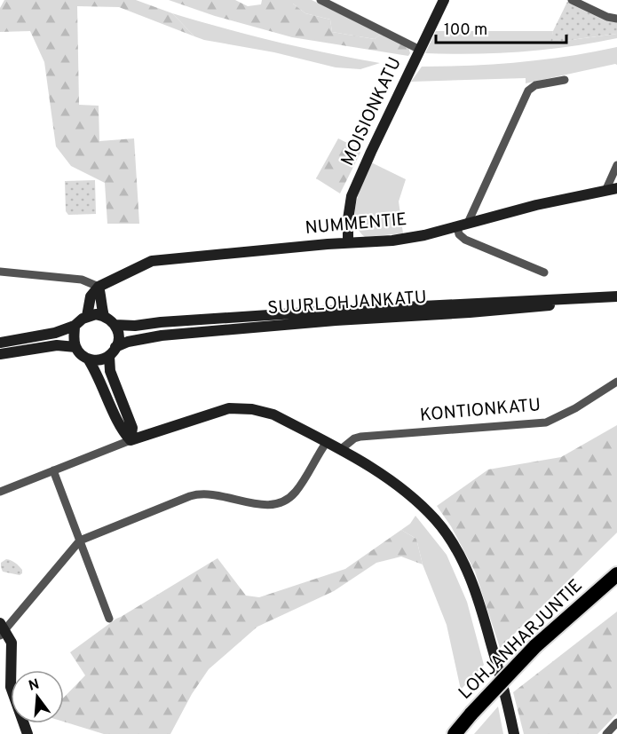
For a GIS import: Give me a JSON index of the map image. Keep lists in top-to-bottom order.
{
  "streets": {
    "highway": ["LOHJANHARJUNTIE"],
    "street": [
      "MOISIONKATU",
      "NUMMENTIE",
      "SUURLOHJANKATU",
      "KONTIONKATU"
    ]
  },
  "crossings": [
    ["MOISIONKATU", "NUMMENTIE"]
  ],
  "scale_bar": "100 m",
  "north": "top"
}
